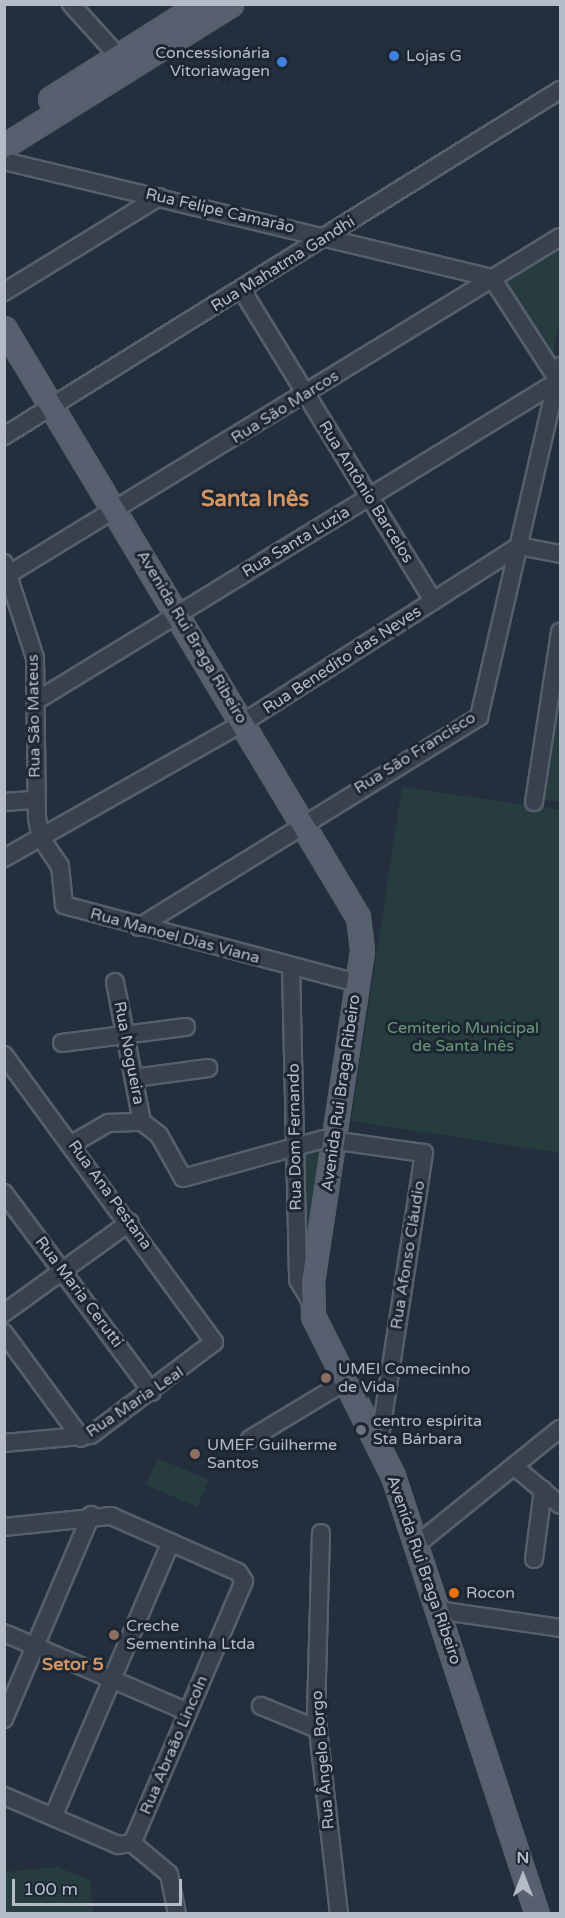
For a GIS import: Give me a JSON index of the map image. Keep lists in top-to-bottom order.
{
  "streets": {
    "main road": ["Avenida Rui Braga Ribeiro"],
    "street": [
      "Rua Felipe Camarão",
      "Rua Mahatma Gandhi",
      "Rua São Marcos",
      "Rua Antônio Barcelos",
      "Rua Santa Luzia",
      "Rua Benedito das Neves",
      "Rua São Mateus",
      "Rua São Francisco",
      "Rua Manoel Dias Viana",
      "Rua Nogueira",
      "Rua Dom Fernando",
      "Rua Ana Pestana",
      "Rua Afonso Cláudio",
      "Rua Maria Cerutti",
      "Rua Maria Leal",
      "Rua Abraão Lincoln",
      "Rua Ângelo Borgo"
    ]
  },
  "crossings": [
    ["Rua Felipe Camarão", "Rua Mahatma Gandhi"],
    ["Rua Felipe Camarão", "Rua São Marcos"],
    ["Rua Mahatma Gandhi", "Rua Antônio Barcelos"],
    ["Rua Mahatma Gandhi", "Avenida Rui Braga Ribeiro"],
    ["Rua São Marcos", "Rua Antônio Barcelos"],
    ["Rua São Marcos", "Avenida Rui Braga Ribeiro"],
    ["Rua São Marcos", "Rua São Mateus"],
    ["Rua Antônio Barcelos", "Rua Santa Luzia"],
    ["Rua Antônio Barcelos", "Rua Benedito das Neves"],
    ["Rua Santa Luzia", "Avenida Rui Braga Ribeiro"],
    ["Rua Santa Luzia", "Rua São Mateus"],
    ["Rua Santa Luzia", "Rua São Francisco"],
    ["Avenida Rui Braga Ribeiro", "Rua Benedito das Neves"],
    ["Avenida Rui Braga Ribeiro", "Rua São Francisco"],
    ["Avenida Rui Braga Ribeiro", "Rua Manoel Dias Viana"],
    ["Avenida Rui Braga Ribeiro", "Rua Dom Fernando"],
    ["Avenida Rui Braga Ribeiro", "Rua Afonso Cláudio"],
    ["Rua Benedito das Neves", "Rua São Mateus"],
    ["Rua Benedito das Neves", "Rua São Francisco"],
    ["Rua Benedito das Neves", "Rua Manoel Dias Viana"],
    ["Rua São Mateus", "Rua Manoel Dias Viana"],
    ["Rua São Francisco", "Rua Manoel Dias Viana"],
    ["Rua Manoel Dias Viana", "Rua Dom Fernando"],
    ["Rua Nogueira", "Rua Dom Fernando"],
    ["Rua Ana Pestana", "Rua Maria Leal"],
    ["Rua Maria Cerutti", "Rua Maria Leal"]
  ],
  "districts": ["Santa Inês", "Setor 5"],
  "parks": ["Cemiterio Municipal de Santa Inês"],
  "places": [
    "Lojas G",
    "Concessionária Vitoriawagen",
    "UMEI Comecinho de Vida",
    "centro espírita Sta Bárbara",
    "UMEF Guilherme Santos",
    "Rocon",
    "Creche Sementinha Ltda"
  ],
  "scale_bar": "100 m",
  "north": "top"
}
